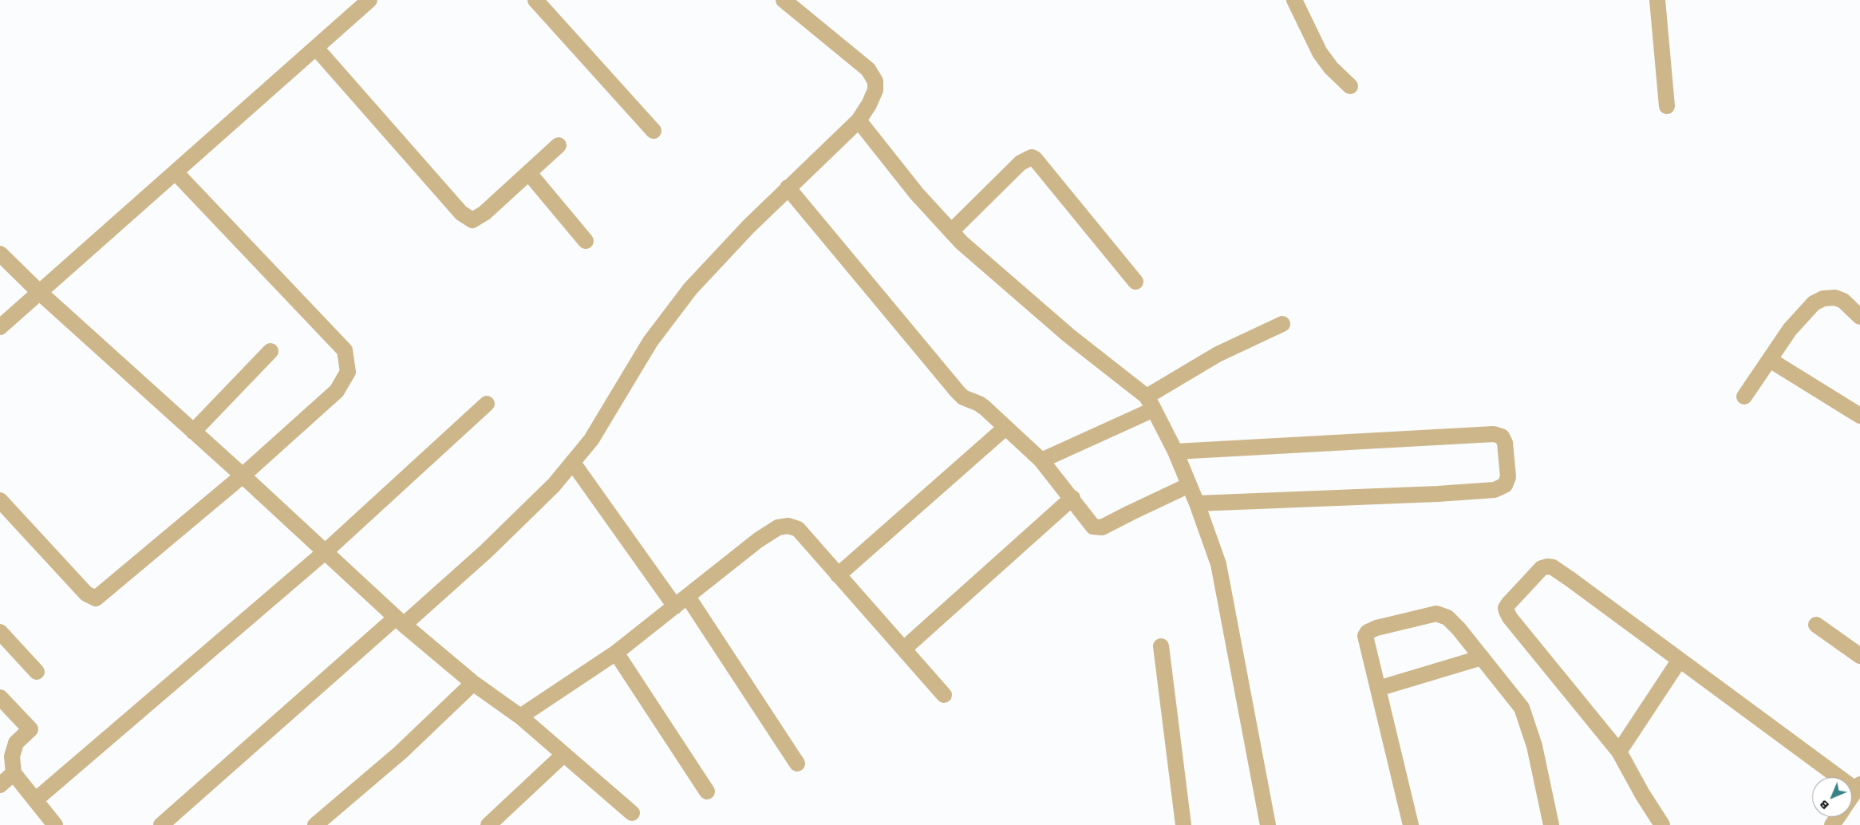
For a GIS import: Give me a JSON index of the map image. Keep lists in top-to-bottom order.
{
  "north": "bottom left"
}
